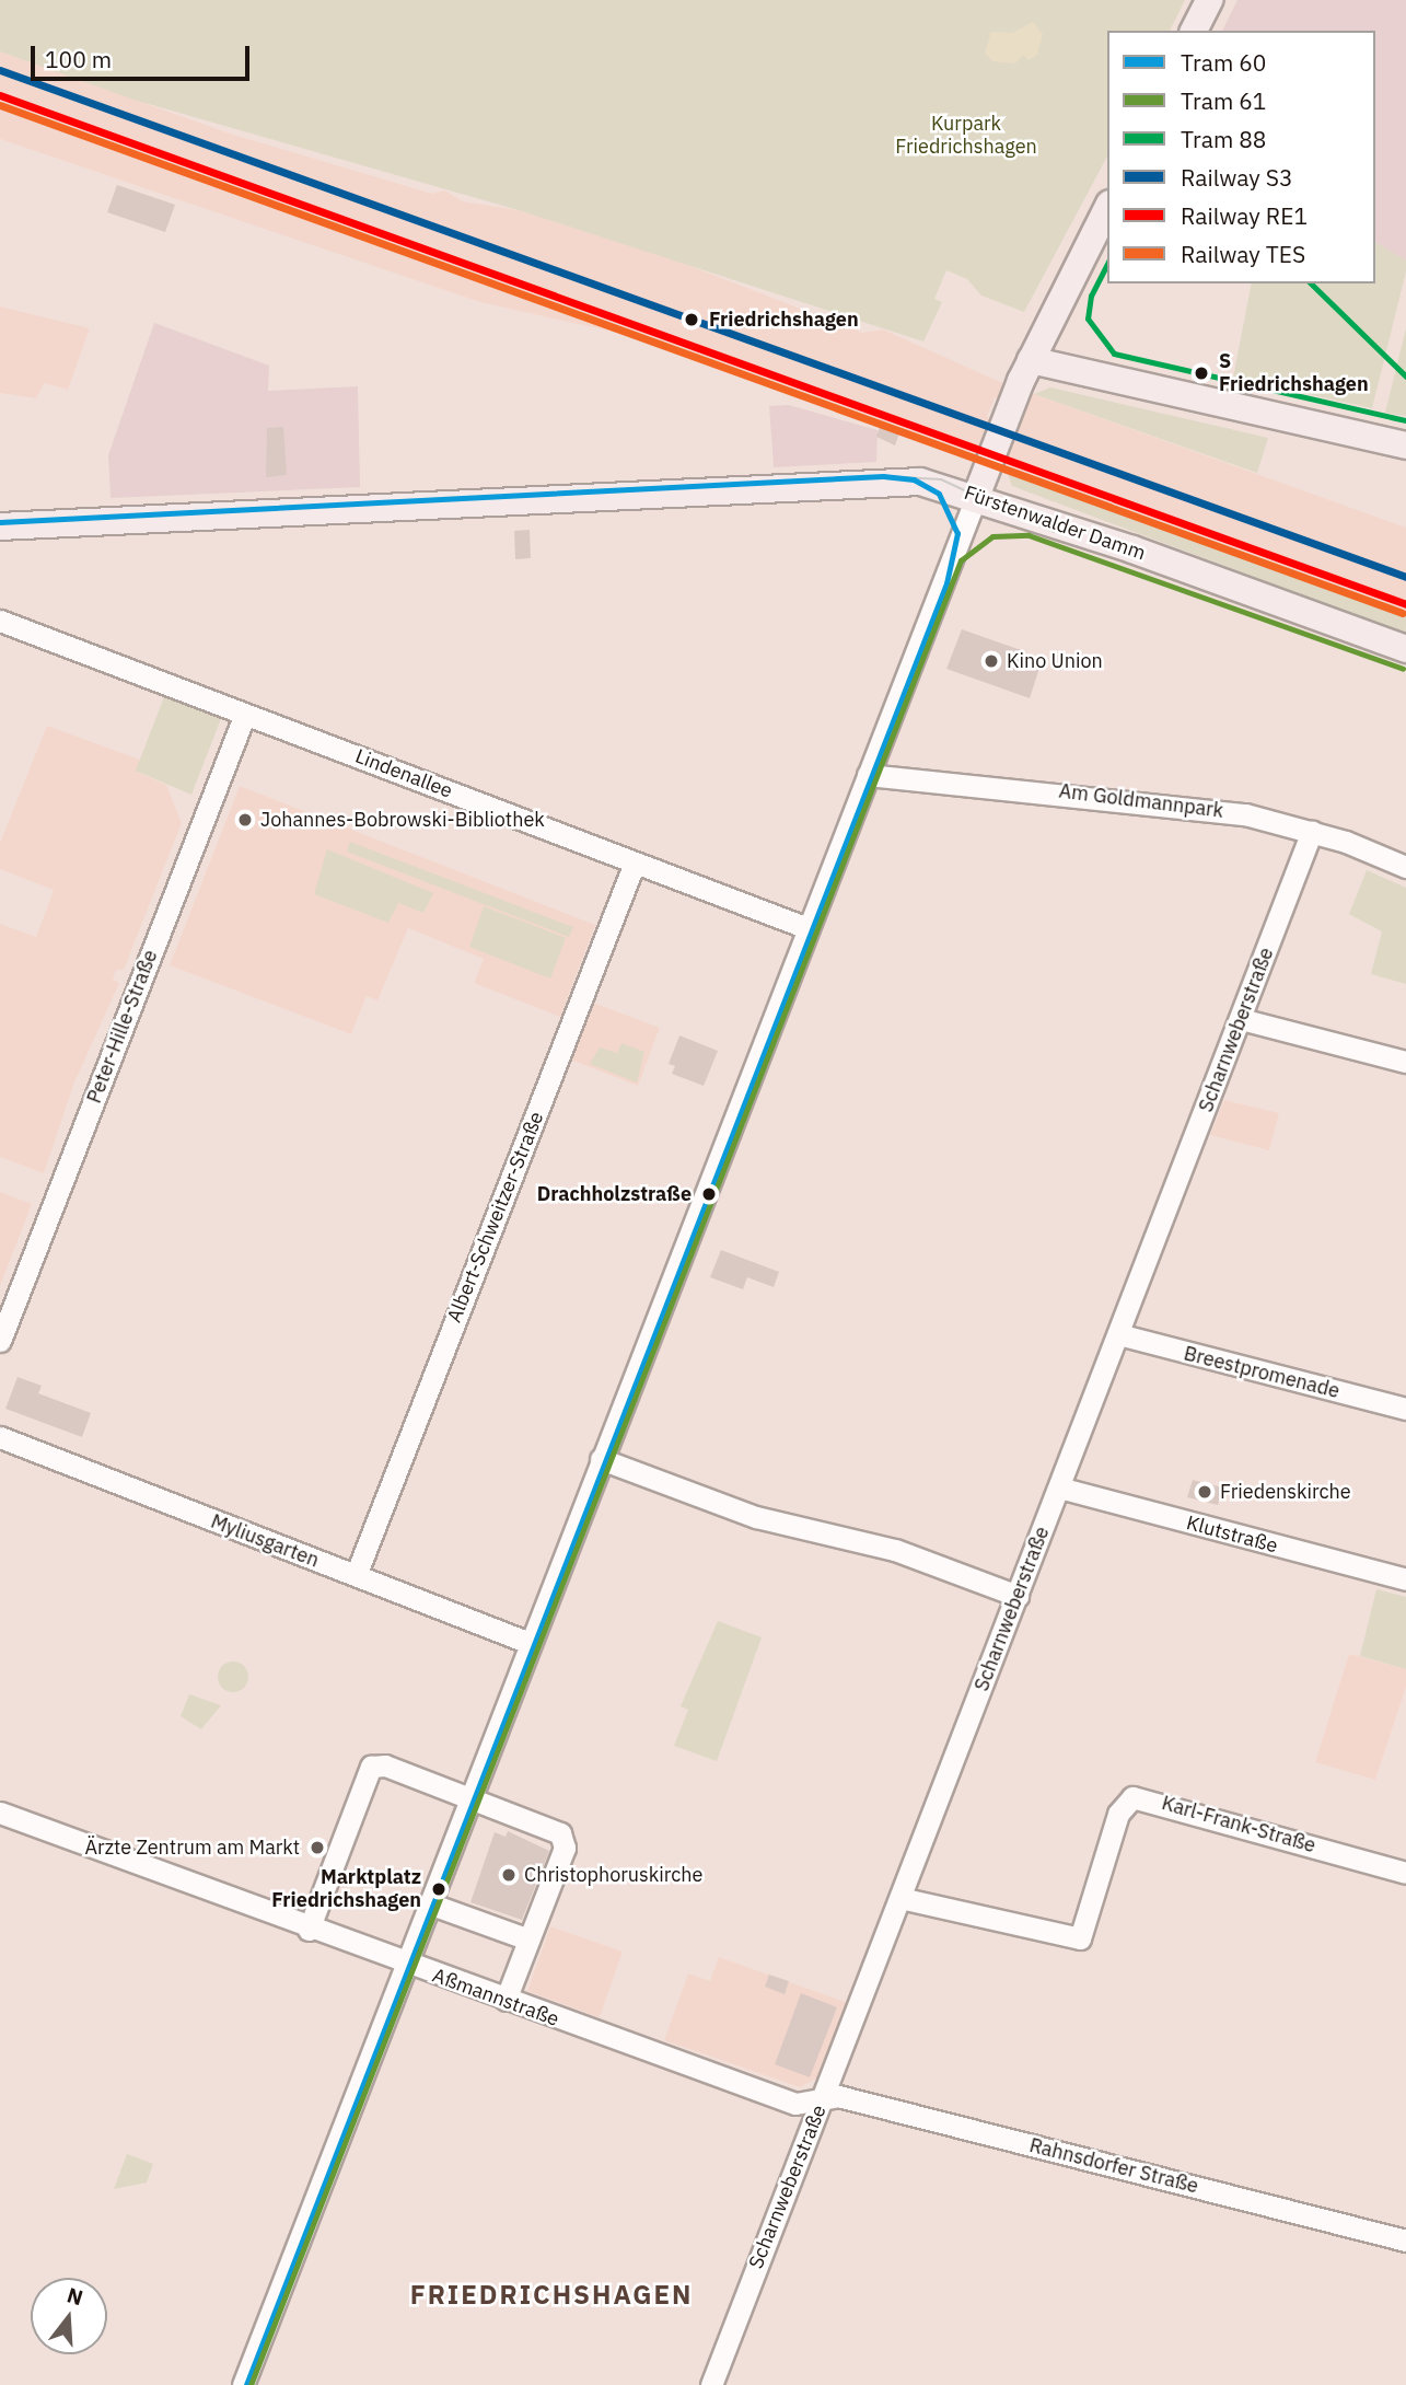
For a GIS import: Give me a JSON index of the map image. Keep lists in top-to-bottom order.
{
  "streets": {
    "main road": ["Fürstenwalder Damm"],
    "street": [
      "Lindenallee",
      "Am Goldmannpark",
      "Peter-Hille-Straße",
      "Scharnweberstraße",
      "Albert-Schweitzer-Straße",
      "Breestpromenade",
      "Klutstraße",
      "Myliusgarten",
      "Karl-Frank-Straße",
      "Aßmannstraße",
      "Rahnsdorfer Straße"
    ]
  },
  "crossings": [
    ["Lindenallee", "Peter-Hille-Straße"],
    ["Lindenallee", "Albert-Schweitzer-Straße"],
    ["Am Goldmannpark", "Scharnweberstraße"],
    ["Scharnweberstraße", "Breestpromenade"],
    ["Scharnweberstraße", "Klutstraße"],
    ["Scharnweberstraße", "Karl-Frank-Straße"],
    ["Scharnweberstraße", "Aßmannstraße"],
    ["Scharnweberstraße", "Rahnsdorfer Straße"],
    ["Albert-Schweitzer-Straße", "Myliusgarten"],
    ["Aßmannstraße", "Rahnsdorfer Straße"]
  ],
  "districts": ["FRIEDRICHSHAGEN"],
  "parks": ["Kurpark Friedrichshagen"],
  "places": [
    "Friedrichshagen",
    "S Friedrichshagen",
    "Kino Union",
    "Johannes-Bobrowski-Bibliothek",
    "Drachholzstraße",
    "Friedenskirche",
    "Ärzte Zentrum am Markt",
    "Christophoruskirche",
    "Marktplatz Friedrichshagen"
  ],
  "lines": [
    "rail line S3",
    "rail line RE1",
    "rail line TES",
    "tram line 88",
    "tram line 60",
    "tram line 61"
  ],
  "legend": [
    "Tram 60",
    "Tram 61",
    "Tram 88",
    "Railway S3",
    "Railway RE1",
    "Railway TES"
  ],
  "scale_bar": "100 m",
  "north": "top"
}
